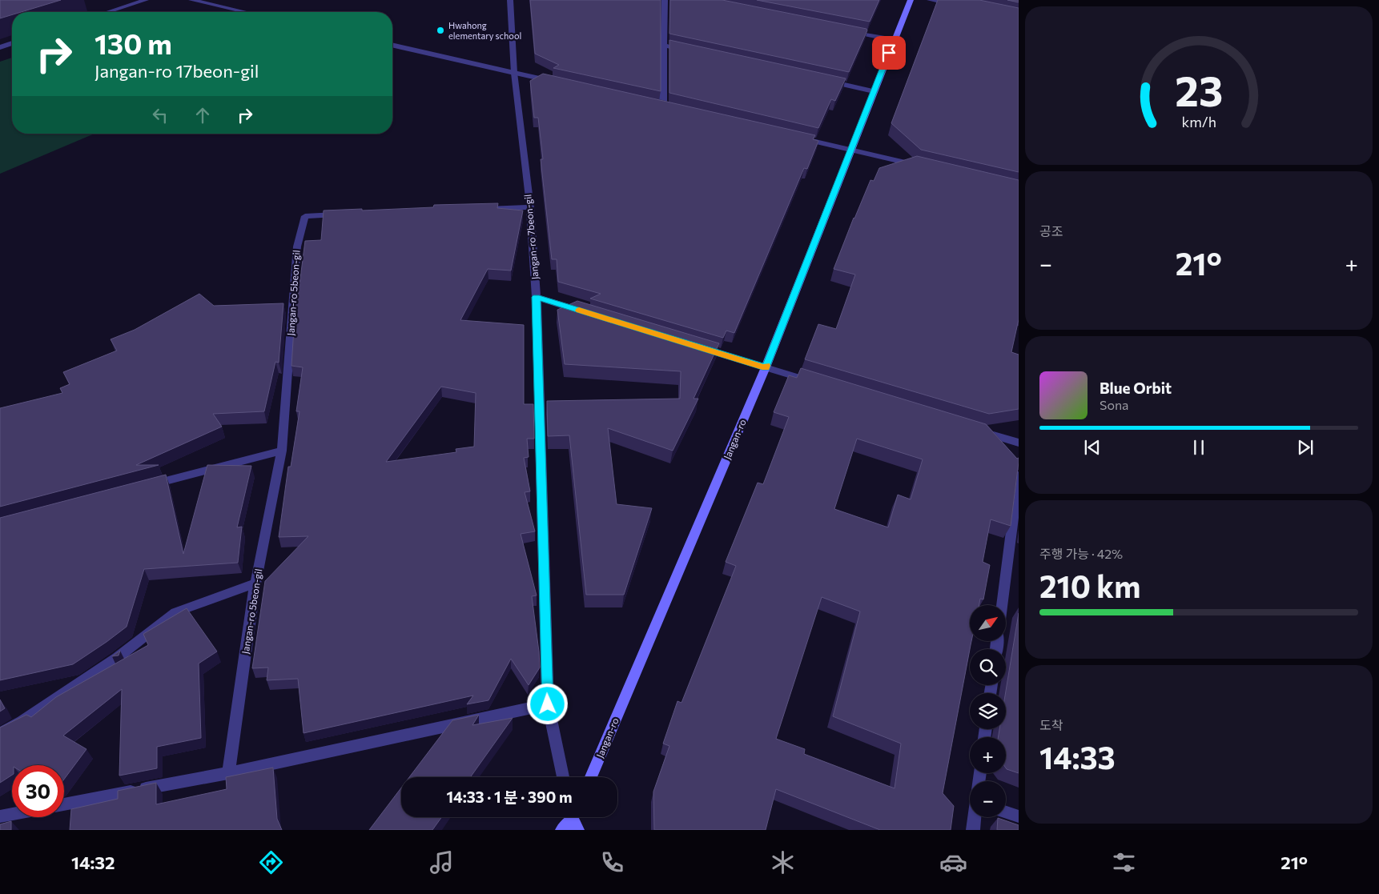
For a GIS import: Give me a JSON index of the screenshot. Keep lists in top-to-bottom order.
{
  "streets": {
    "main road": ["Jangan-ro"],
    "street": ["Jangan-ro 7beon-gil", "Jangan-ro 5beon-gil"]
  },
  "places": ["Hwahong elementary school"],
  "north": "top right",
  "page": {
    "turn": ["130 m", "Jangan-ro 17beon-gil"],
    "tile": [
      "공조",
      ["주행 가능 · 42%", "210 km"],
      ["도착", "14:33"]
    ],
    "heat": ["−", "21°", "+"],
    "song": ["Blue Orbit", "Sona"],
    "map_buttons": ["+", "−"],
    "limit": "30",
    "trip": "14:33 · 1 분 · 390 m",
    "tabs": ["14:32", "21°"],
    "gauge": ["23", "km/h"]
  }
}
